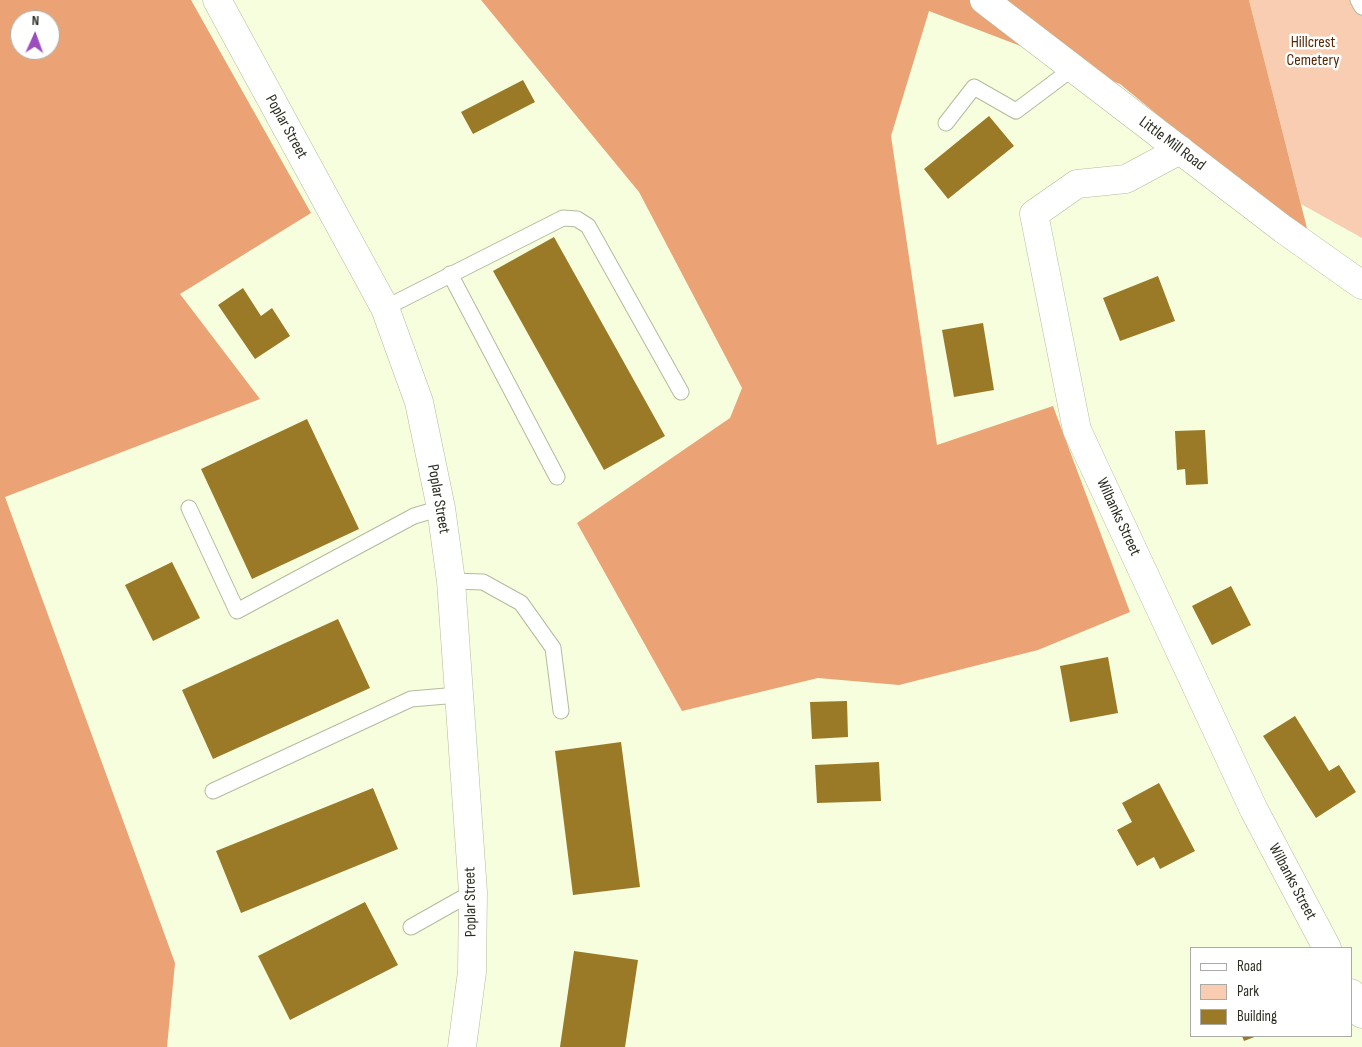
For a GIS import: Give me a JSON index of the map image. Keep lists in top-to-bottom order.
{
  "streets": {
    "street": ["Poplar Street", "Little Mill Road", "Wilbanks Street"]
  },
  "crossings": [
    ["Little Mill Road", "Wilbanks Street"]
  ],
  "parks": ["Hillcrest Cemetery"],
  "legend": ["Road", "Park", "Building"],
  "north": "top"
}
